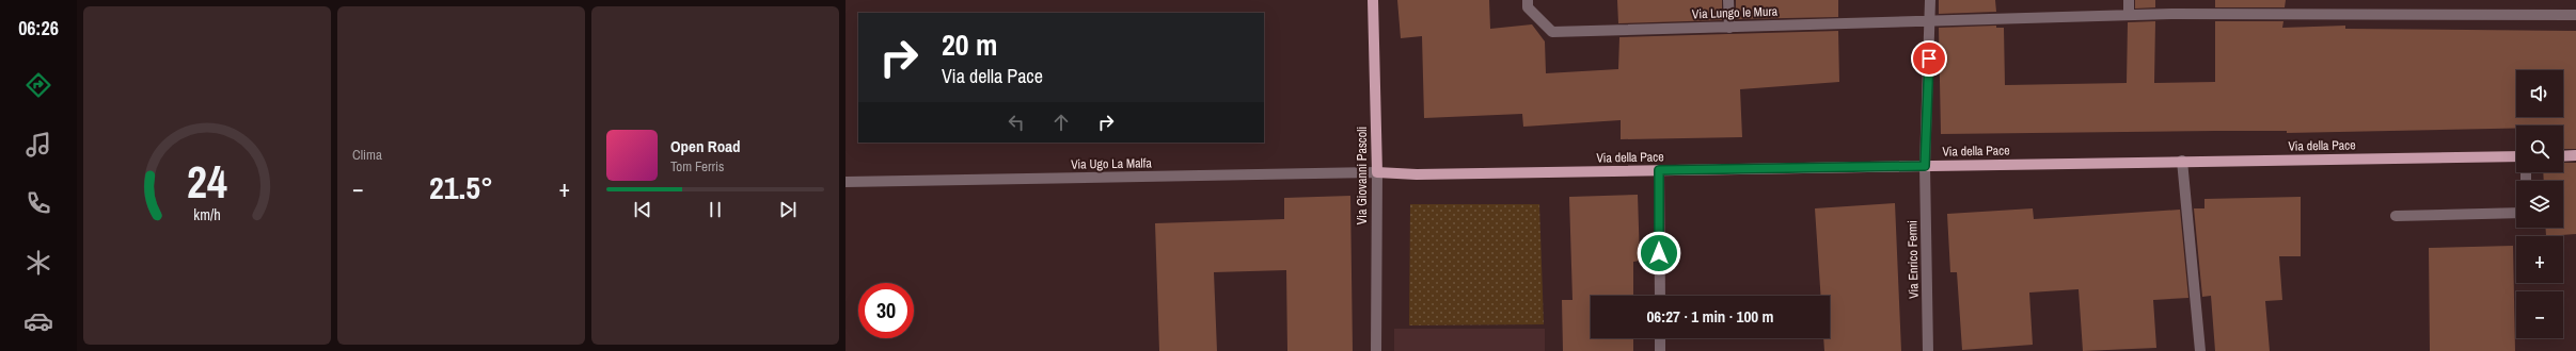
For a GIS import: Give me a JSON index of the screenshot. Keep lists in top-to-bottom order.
{
  "streets": {
    "main road": ["Via della Pace", "Via Giovanni Pascoli"],
    "street": ["Via Lungo le Mura", "Via Ugo La Malfa", "Via Enrico Fermi"]
  },
  "crossings": [
    ["Via Lungo le Mura", "Via Enrico Fermi"],
    ["Via della Pace", "Via Ugo La Malfa"],
    ["Via della Pace", "Via Giovanni Pascoli"],
    ["Via della Pace", "Via Enrico Fermi"],
    ["Via Ugo La Malfa", "Via Giovanni Pascoli"]
  ],
  "page": {
    "tabs": "06:26",
    "tile": "Clima",
    "turn": ["20 m", "Via della Pace"],
    "map_buttons": ["+", "−"],
    "song": ["Open Road", "Tom Ferris"],
    "heat": ["−", "21.5°", "+"],
    "limit": "30",
    "trip": "06:27 · 1 min · 100 m",
    "gauge": ["24", "km/h"]
  }
}
